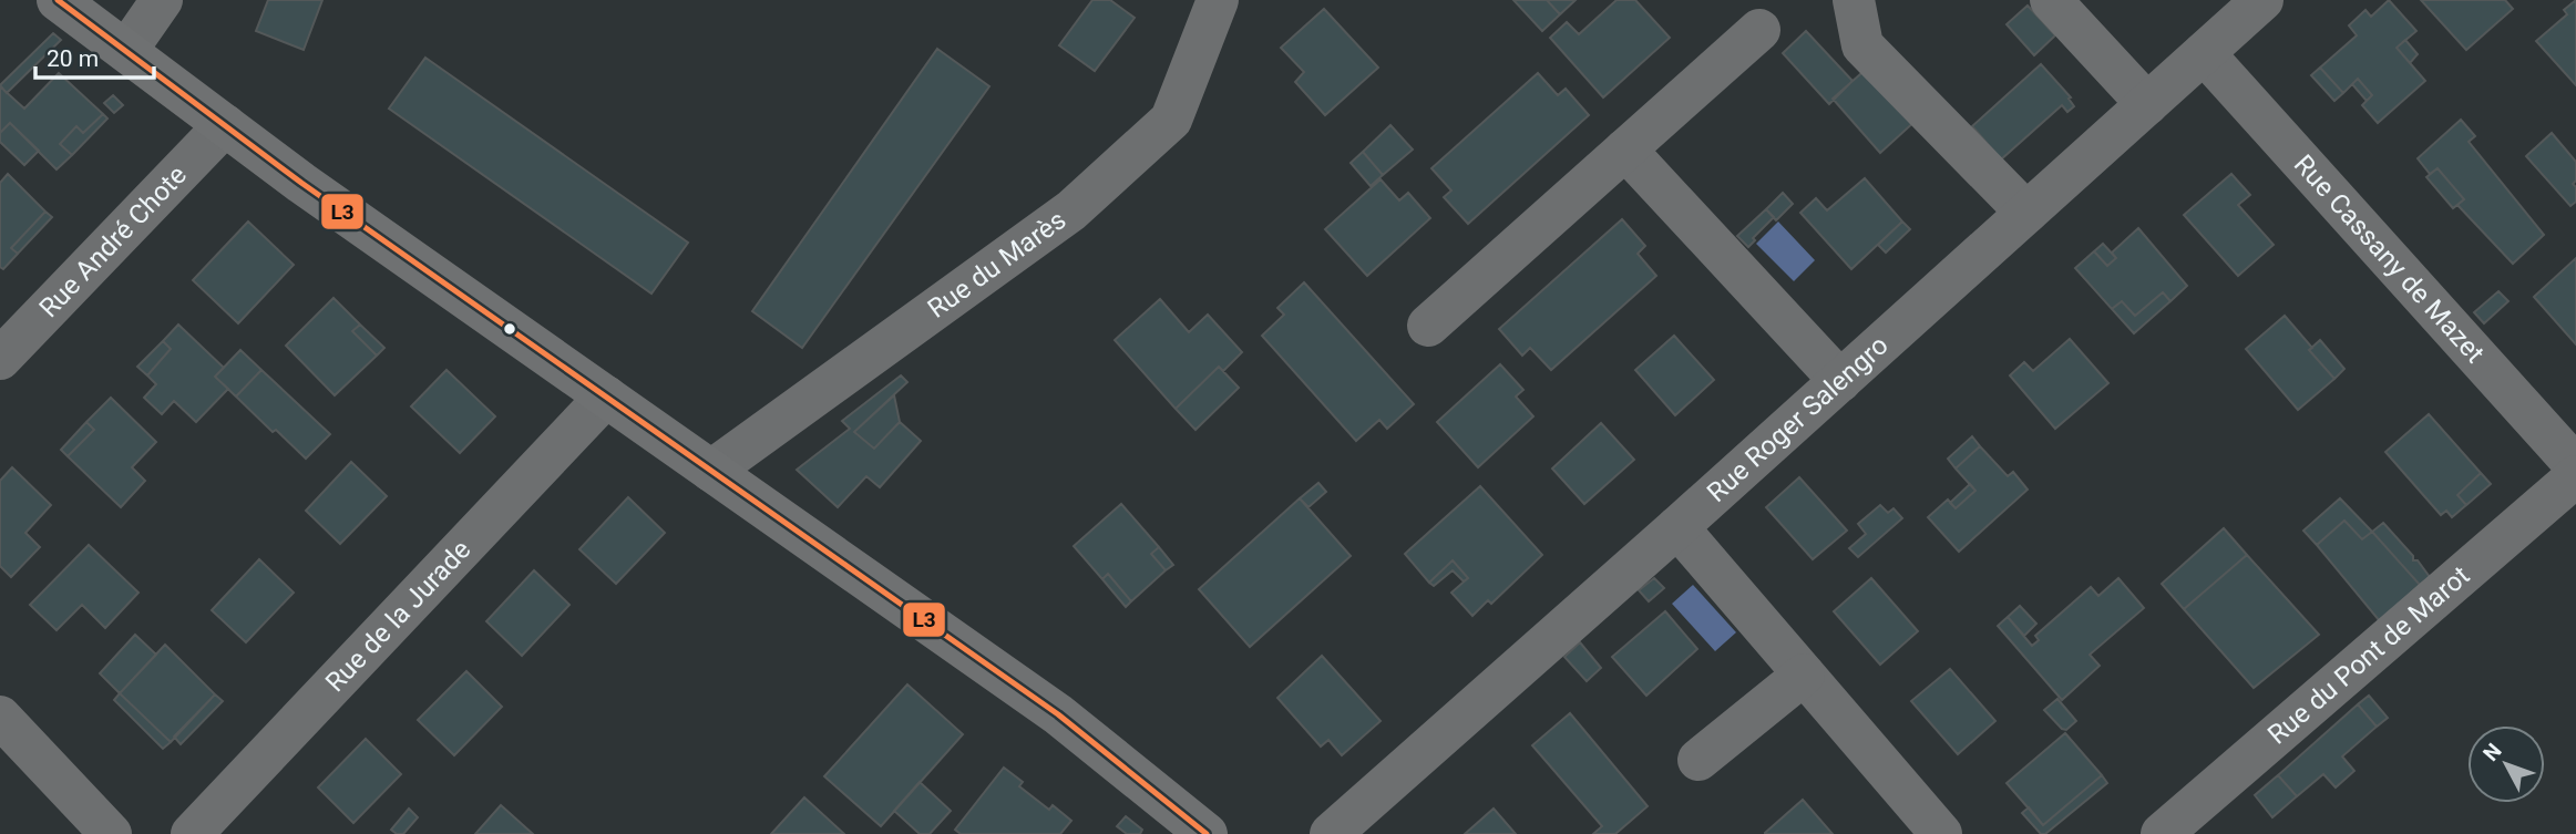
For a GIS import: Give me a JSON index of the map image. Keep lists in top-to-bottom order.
{
  "streets": {
    "street": [
      "Rue André Chote",
      "Rue Cassany de Mazet",
      "Rue du Marès",
      "Rue Roger Salengro",
      "Rue de la Jurade",
      "Rue du Pont de Marot"
    ]
  },
  "crossings": [
    ["Rue Cassany de Mazet", "Rue Roger Salengro"]
  ],
  "lines": ["transit line L3"],
  "scale_bar": "20 m",
  "north": "top left"
}
